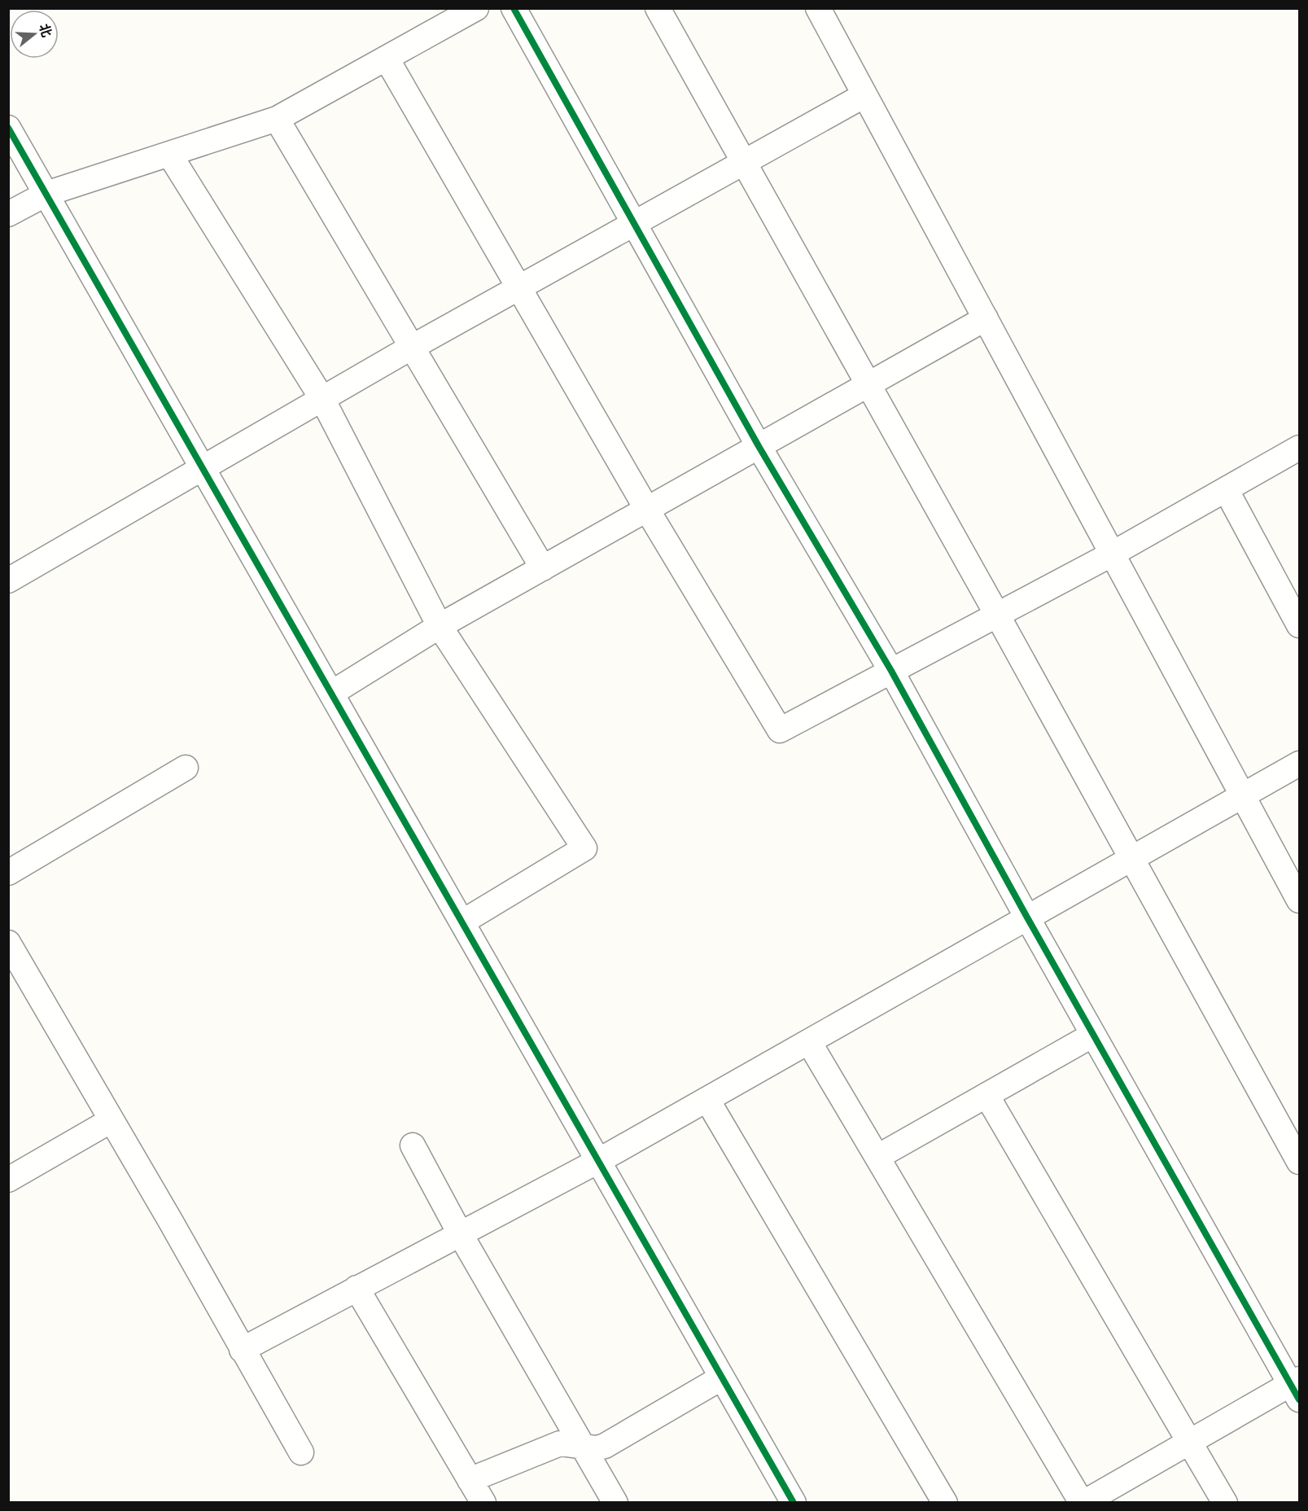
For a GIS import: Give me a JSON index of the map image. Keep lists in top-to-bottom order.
{
  "north": "right"
}
